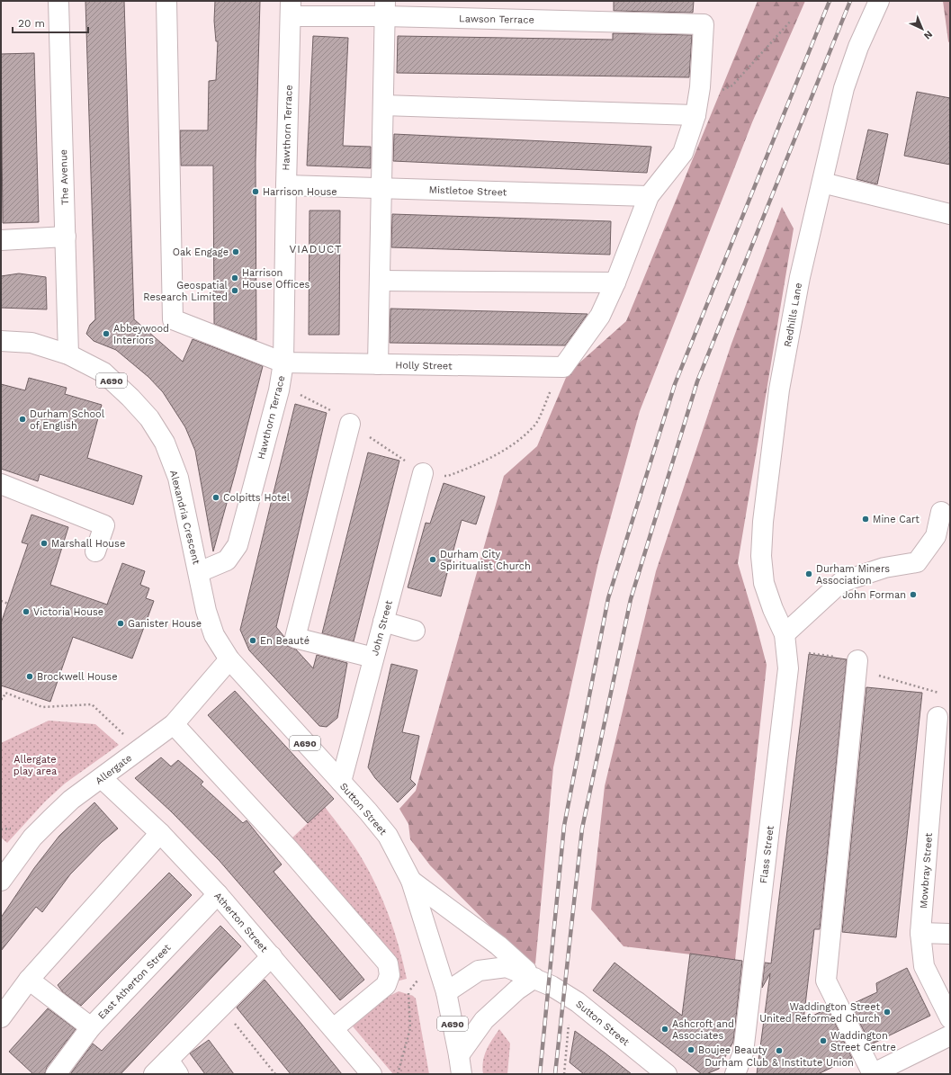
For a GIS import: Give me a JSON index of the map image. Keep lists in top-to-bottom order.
{
  "streets": {
    "main road": [
      "Lawson Terrace",
      "Hawthorn Terrace",
      "The Avenue",
      "Mistletoe Street",
      "Redhills Lane",
      "Holly Street",
      "A690",
      "Alexandria Crescent",
      "John Street",
      "Allergate",
      "Sutton Street",
      "Flass Street",
      "Mowbray Street",
      "Atherton Street",
      "East Atherton Street"
    ]
  },
  "crossings": [
    ["Lawson Terrace", "Hawthorn Terrace"],
    ["Hawthorn Terrace", "Mistletoe Street"],
    ["Hawthorn Terrace", "Holly Street"],
    ["Hawthorn Terrace", "Alexandria Crescent"],
    ["The Avenue", "Alexandria Crescent"],
    ["Redhills Lane", "Flass Street"],
    ["A690", "Sutton Street"],
    ["Alexandria Crescent", "Allergate"],
    ["Alexandria Crescent", "Sutton Street"],
    ["John Street", "Sutton Street"],
    ["Allergate", "Sutton Street"],
    ["Allergate", "Atherton Street"],
    ["Atherton Street", "East Atherton Street"]
  ],
  "districts": ["VIADUCT"],
  "parks": ["Allergate play area"],
  "places": [
    "Harrison House",
    "Oak Engage",
    "Harrison House Offices",
    "Geospatial Research Limited",
    "Abbeywood Interiors",
    "Durham School of English",
    "Colpitts Hotel",
    "Mine Cart",
    "Marshall House",
    "Durham City Spiritualist Church",
    "Durham Miners Association",
    "John Forman",
    "Victoria House",
    "Ganister House",
    "En Beauté",
    "Brockwell House",
    "Waddington Street United Reformed Church",
    "Ashcroft and Associates",
    "Waddington Street Centre",
    "Boujee Beauty",
    "Durham Club & Institute Union"
  ],
  "scale_bar": "20 m",
  "north": "bottom right"
}
